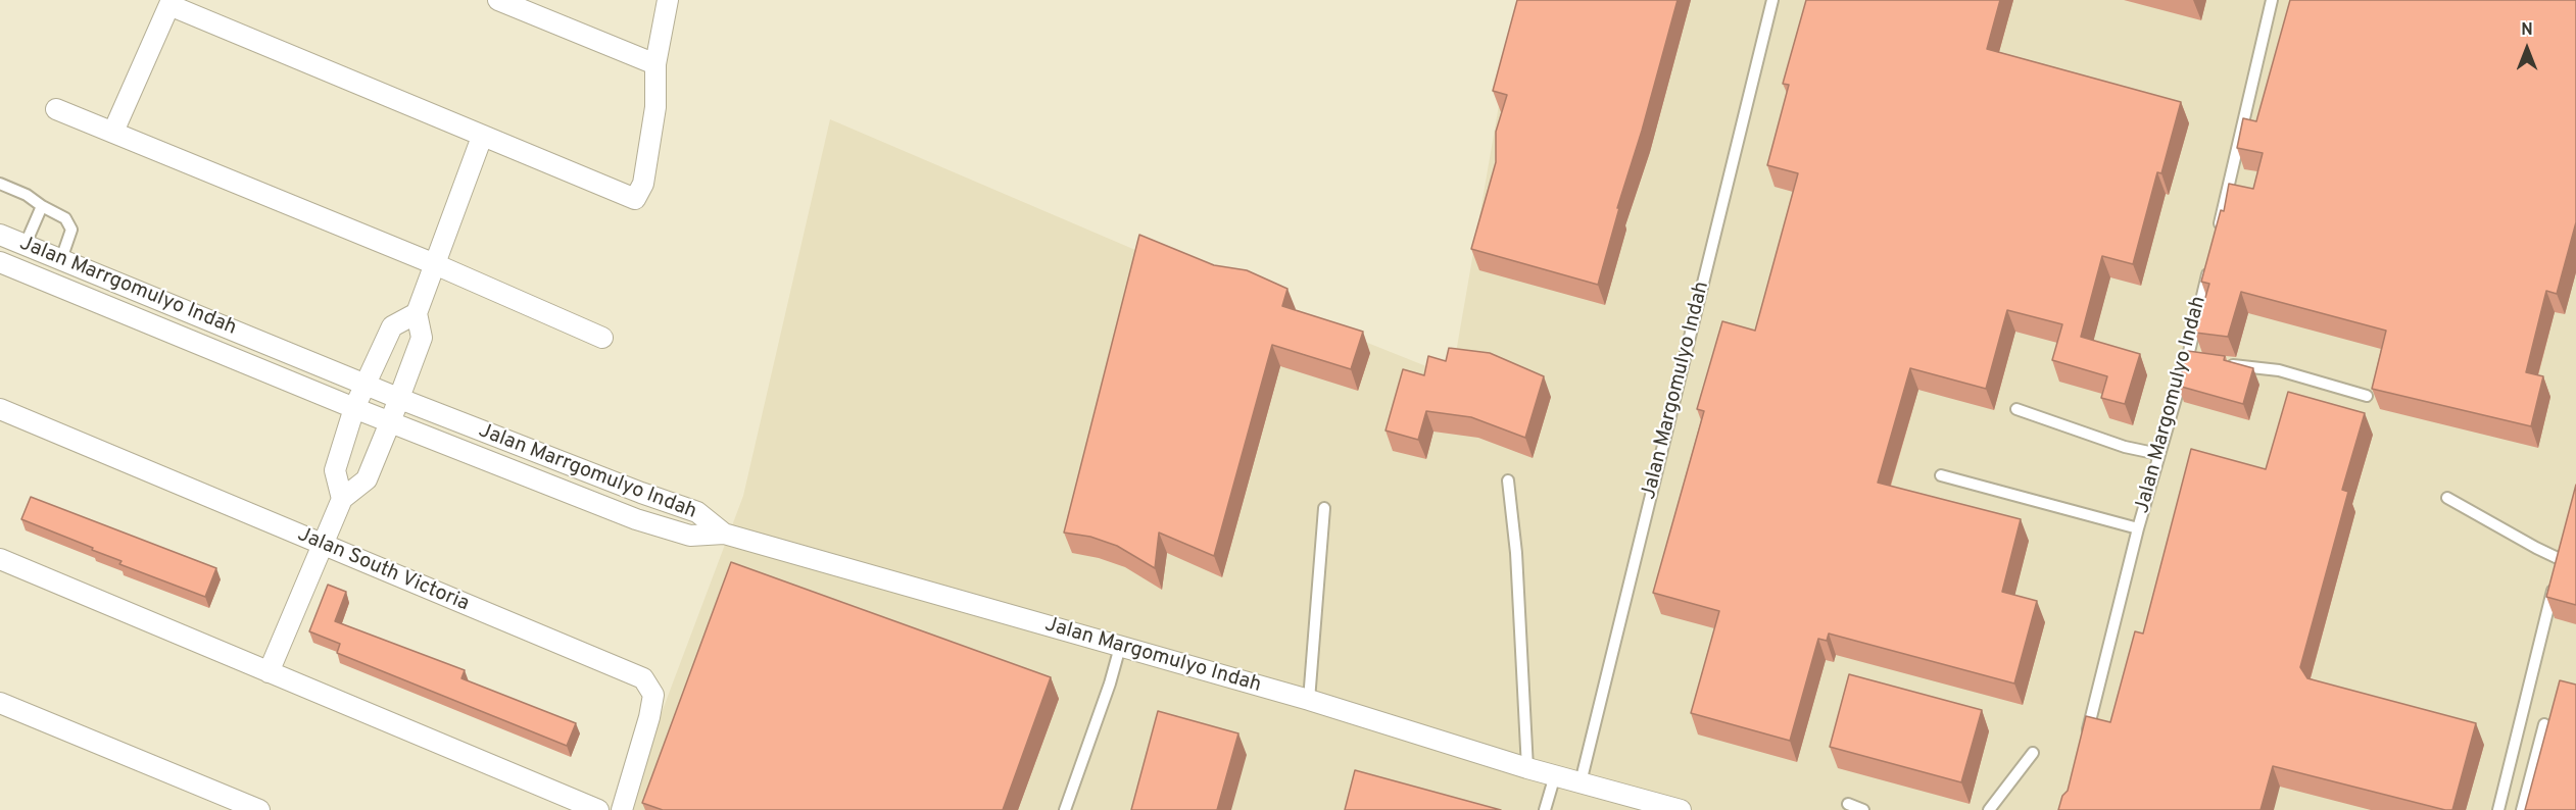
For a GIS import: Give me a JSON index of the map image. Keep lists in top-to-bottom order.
{
  "streets": {
    "street": ["Jalan Marrgomulyo Indah", "Jalan Margomulyo Indah", "Jalan South Victoria"]
  },
  "crossings": [
    ["Jalan Marrgomulyo Indah", "Jalan Margomulyo Indah"]
  ],
  "north": "top"
}
